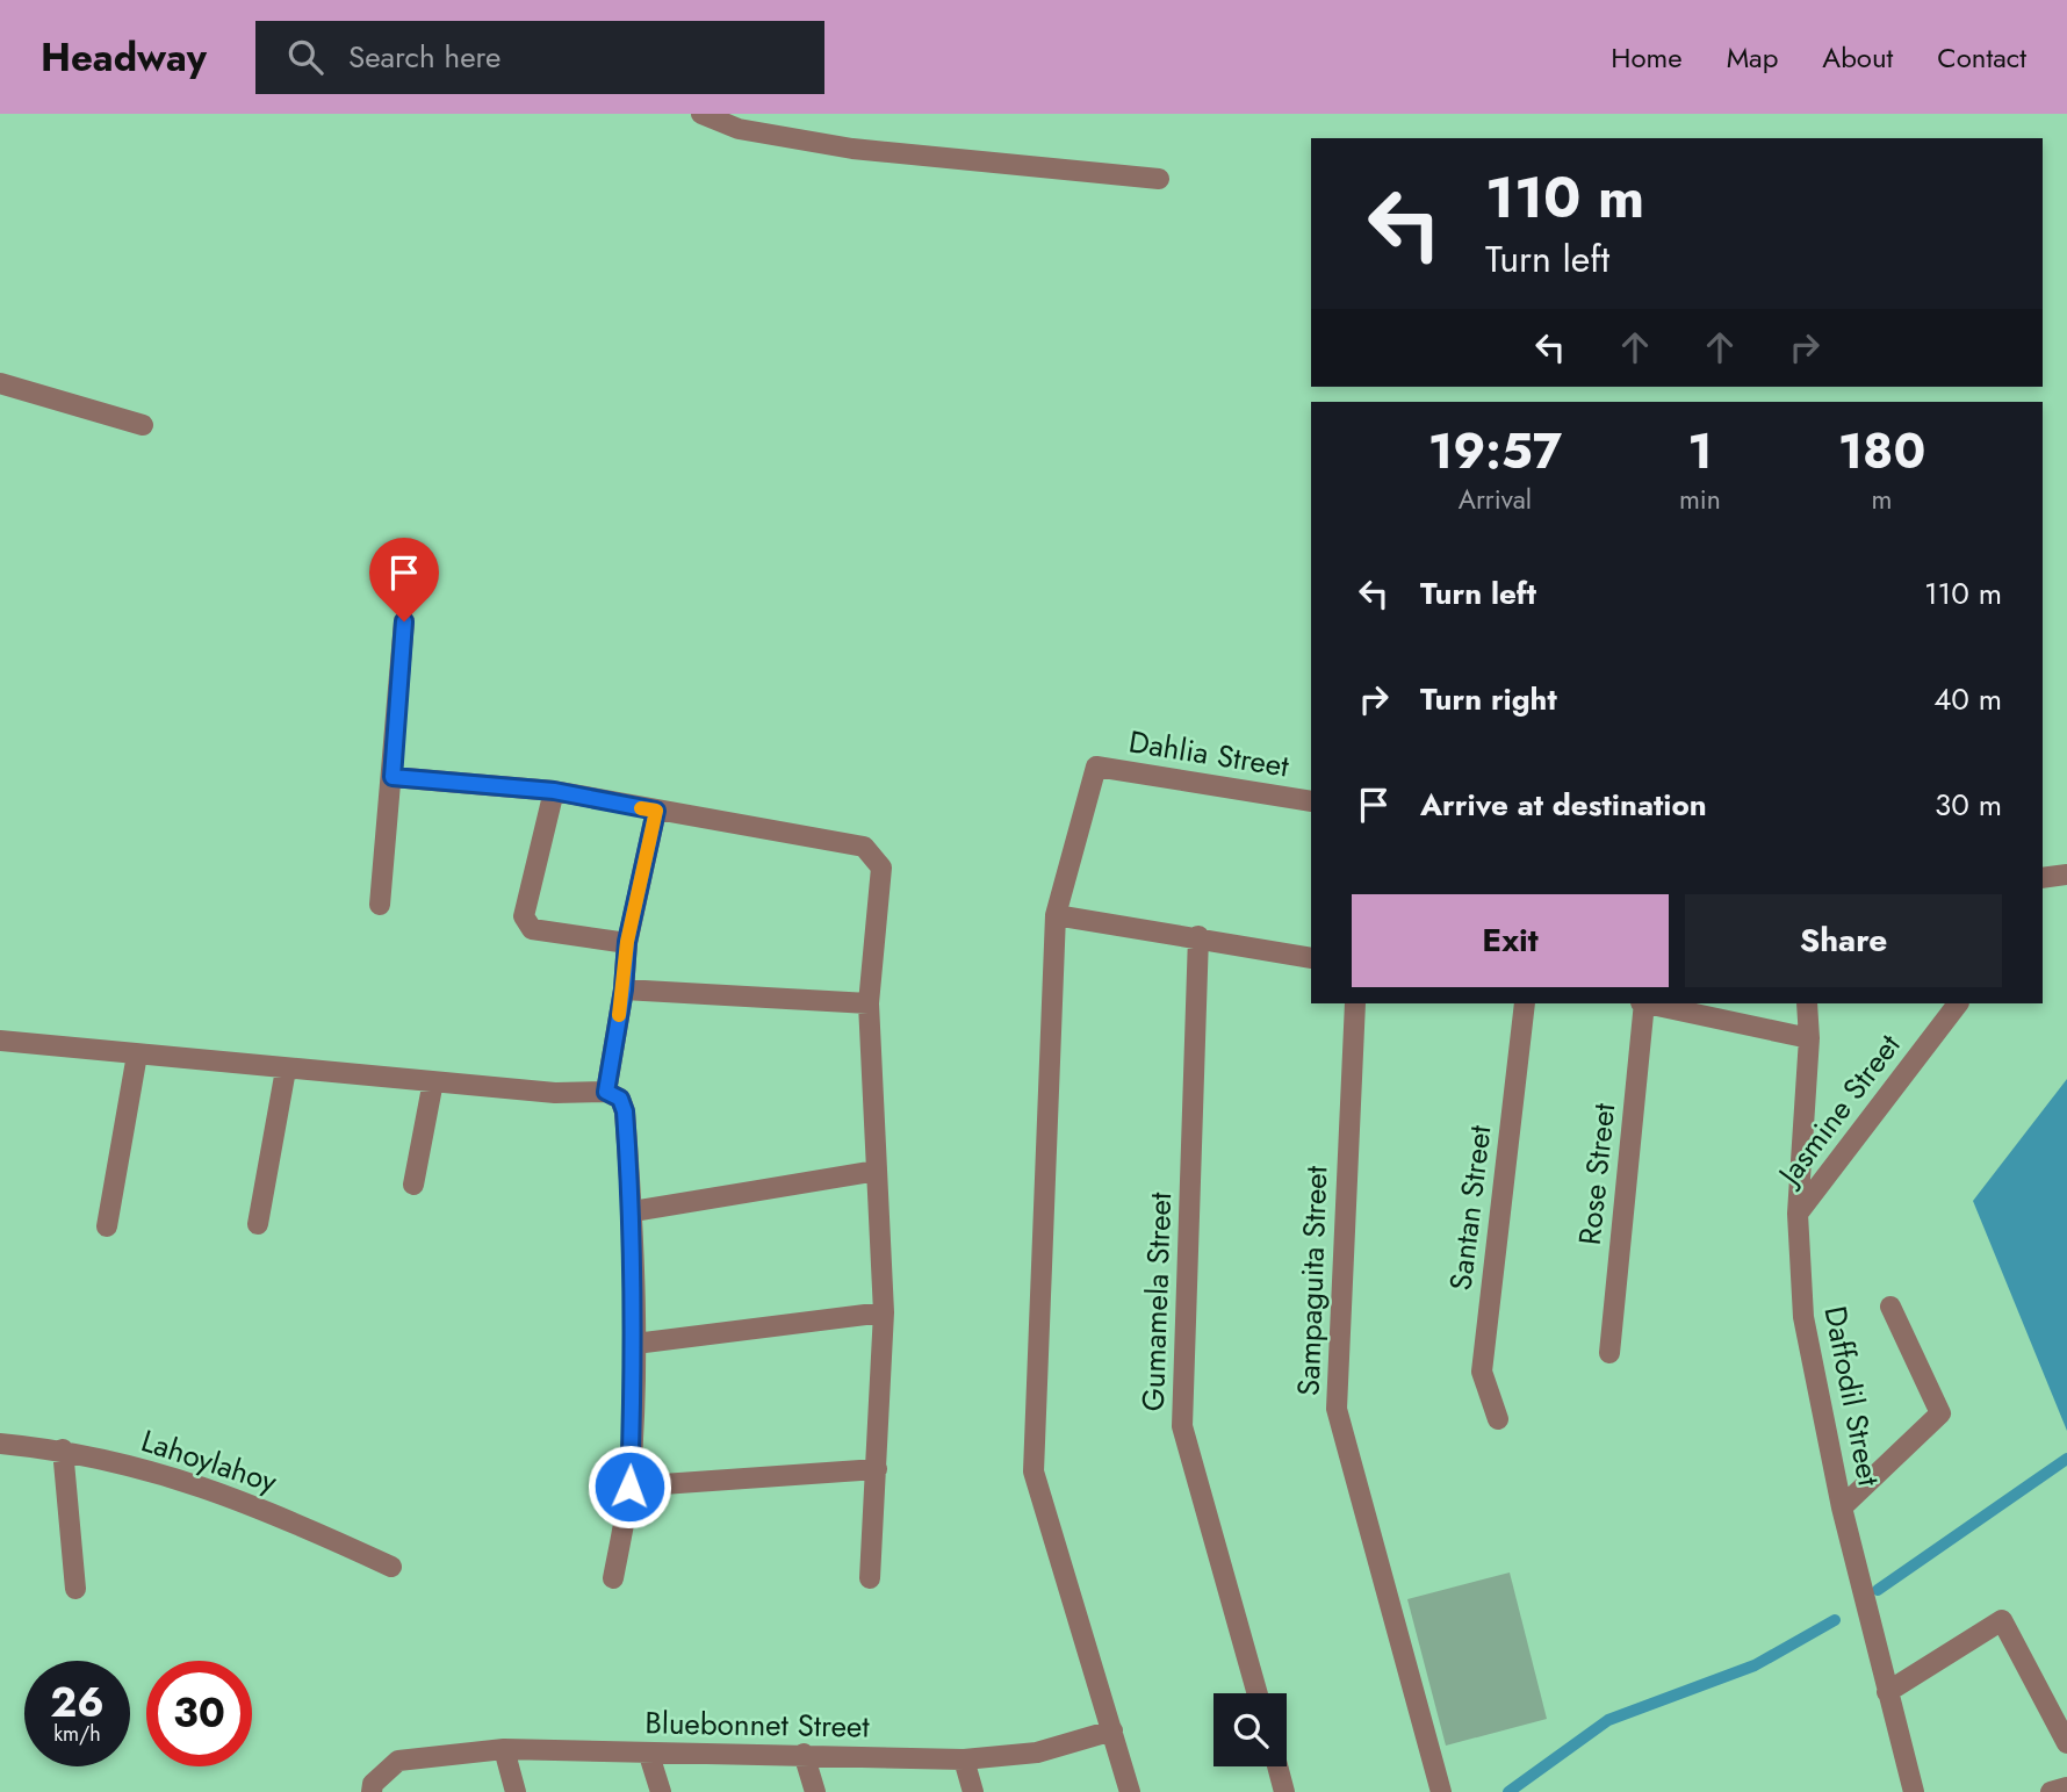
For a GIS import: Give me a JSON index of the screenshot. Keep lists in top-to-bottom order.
{
  "streets": {
    "street": [
      "Dahlia Street",
      "Jasmine Street",
      "Rose Street",
      "Santan Street",
      "Sampaguita Street",
      "Gumamela Street",
      "Daffodil Street",
      "Lahoylahoy",
      "Bluebonnet Street"
    ]
  },
  "crossings": [
    ["Jasmine Street", "Daffodil Street"]
  ],
  "page": {
    "header": "Headway",
    "search": "Search here",
    "nav": [
      "Home",
      "Map",
      "About",
      "Contact"
    ],
    "turn": ["110 m", "Turn left"],
    "eta": [
      "19:57",
      "Arrival",
      "1",
      "min",
      "180",
      "m"
    ],
    "list": [
      {
        "name": "Turn left",
        "value": "110 m"
      },
      {
        "name": "Turn right",
        "value": "40 m"
      },
      {
        "name": "Arrive at destination",
        "value": "30 m"
      }
    ],
    "buttons": ["Exit", "Share"],
    "speed": "26 km/h",
    "limit": "30"
  }
}
